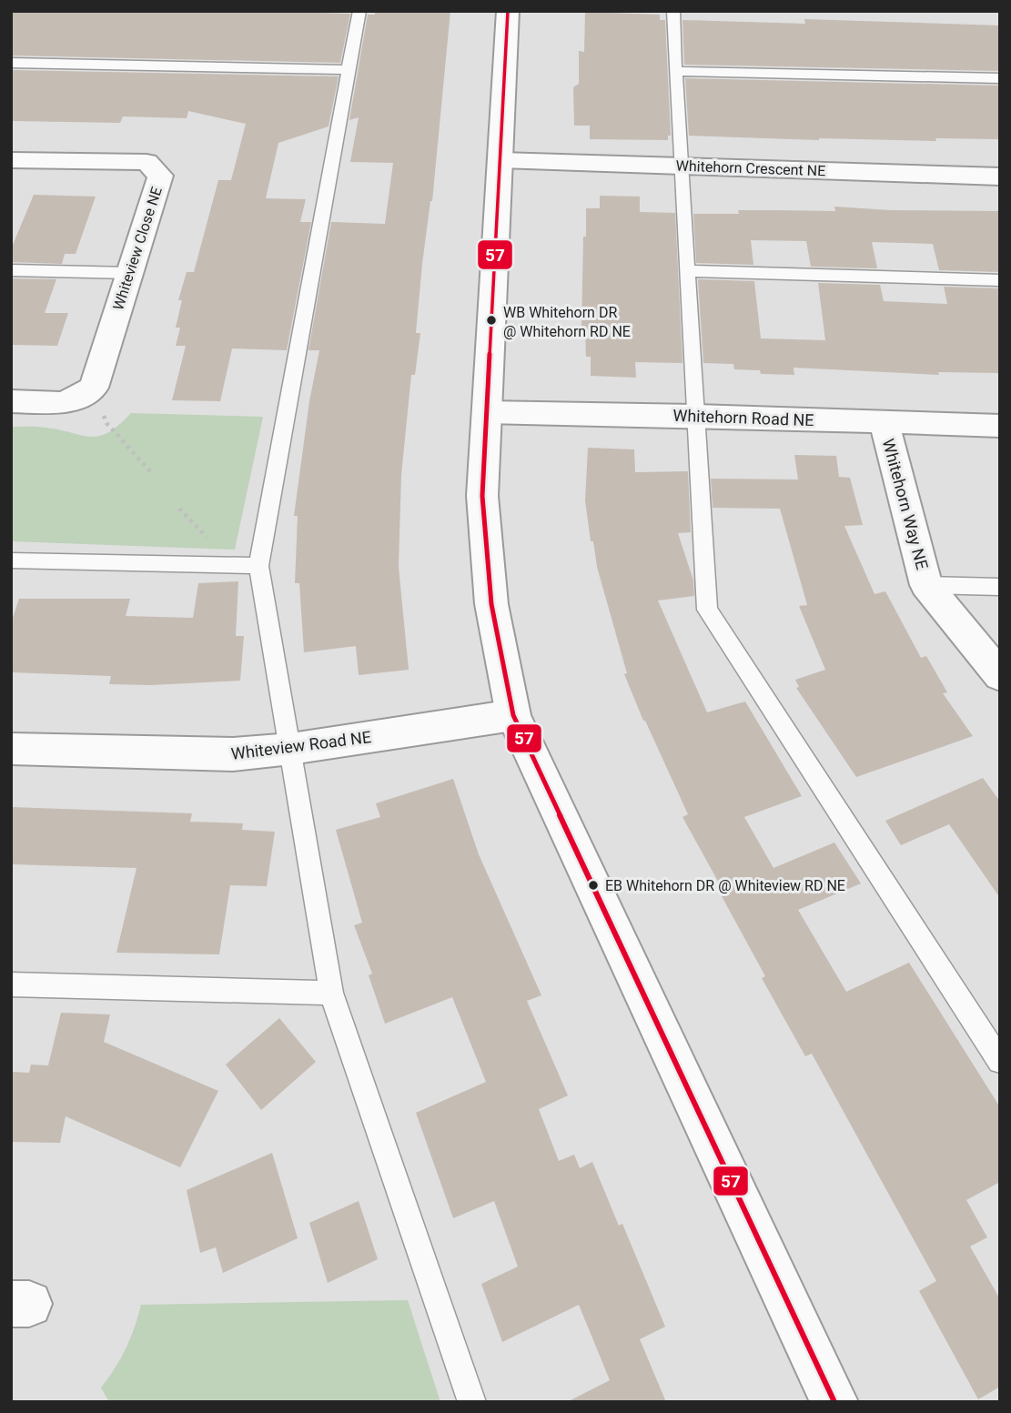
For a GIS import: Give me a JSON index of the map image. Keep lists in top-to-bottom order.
{
  "streets": {
    "street": [
      "Whitehorn Crescent NE",
      "Whiteview Close NE",
      "Whitehorn Road NE",
      "Whitehorn Way NE",
      "Whiteview Road NE"
    ]
  },
  "crossings": [
    ["Whitehorn Road NE", "Whitehorn Way NE"]
  ],
  "places": ["WB Whitehorn DR @ Whitehorn RD NE", "EB Whitehorn DR @ Whiteview RD NE"],
  "lines": ["transit line 57"]
}
